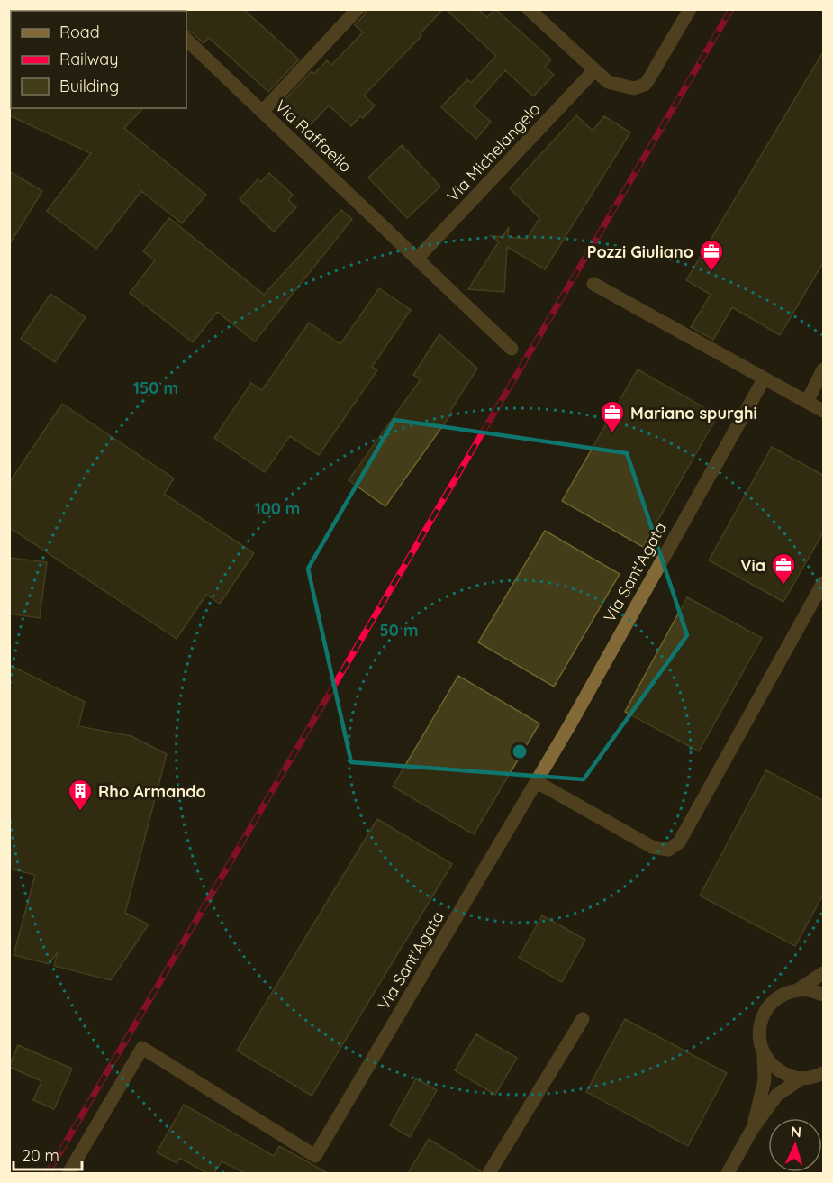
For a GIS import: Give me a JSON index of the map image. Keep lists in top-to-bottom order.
{
  "streets": {
    "street": ["Via Raffaello", "Via Michelangelo", "Via Sant'Agata"]
  },
  "crossings": [
    ["Via Raffaello", "Via Michelangelo"]
  ],
  "places": {
    "office": ["Pozzi Giuliano", "Mariano spurghi", "Via"],
    "building": ["Rho Armando"]
  },
  "legend": ["Road", "Railway", "Building"],
  "scale_bar": "20 m",
  "north": "top",
  "rings": ["150 m", "100 m", "50 m"]
}
